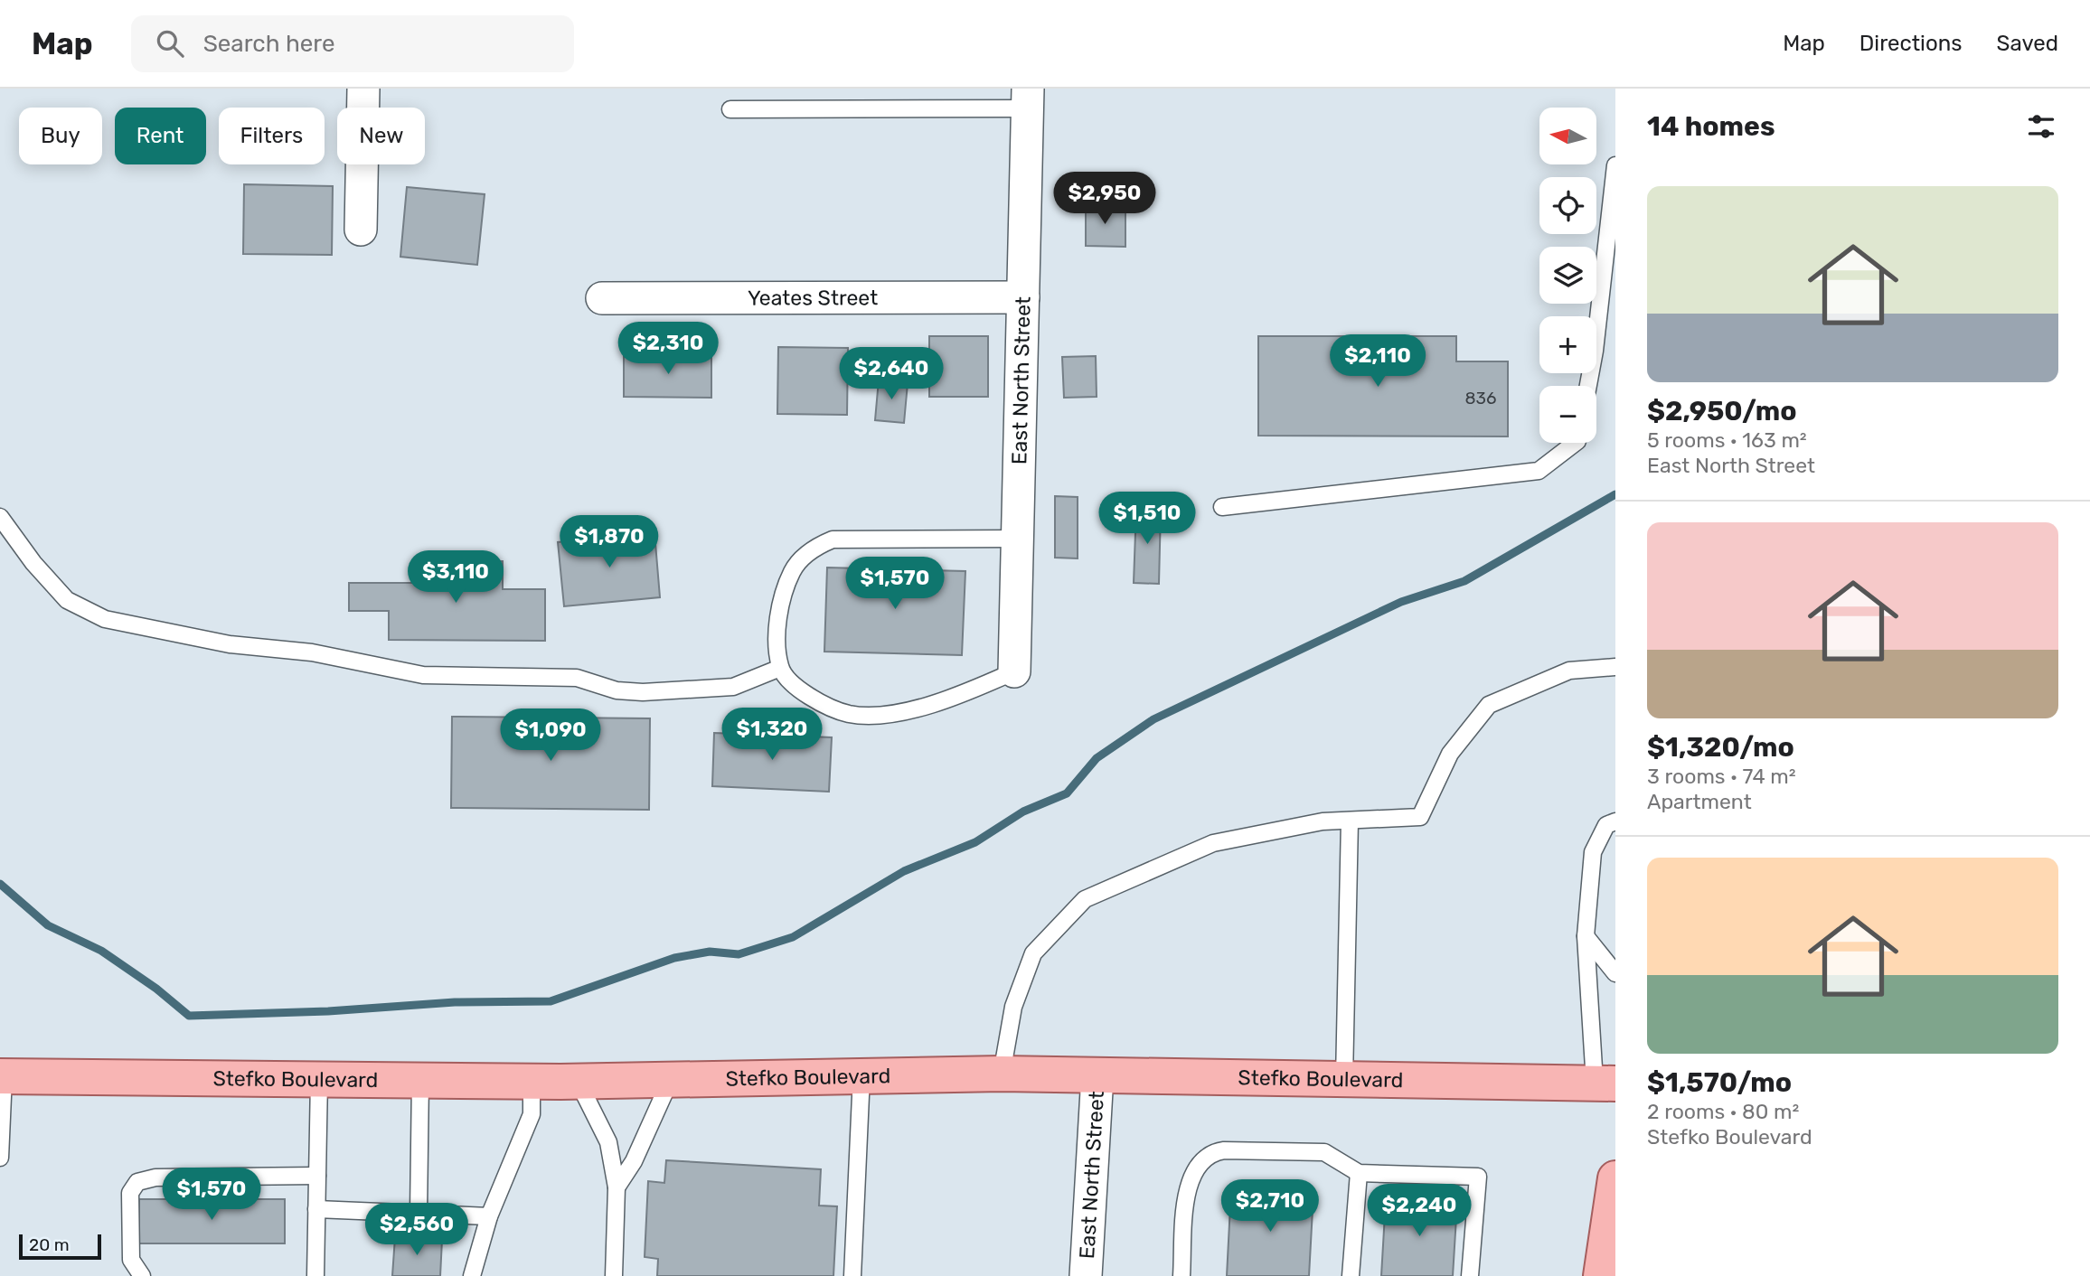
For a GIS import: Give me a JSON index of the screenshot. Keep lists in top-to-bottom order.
{
  "streets": {
    "main road": ["Stefko Boulevard"],
    "street": ["Yeates Street", "East North Street"]
  },
  "crossings": [
    ["Yeates Street", "East North Street"],
    ["East North Street", "Stefko Boulevard"]
  ],
  "house_numbers": ["836"],
  "scale_bar": "20 m",
  "north": "left",
  "page": {
    "header": "Map",
    "search": "Search here",
    "nav": ["Map", "Directions", "Saved"],
    "heading": "14 homes",
    "map_buttons": ["+", "−"],
    "chip": [
      "Buy",
      "Rent",
      "Filters",
      "New"
    ],
    "list": [
      {
        "name": "$2,950/mo",
        "note": "5 rooms · 163 m² · East North Street"
      },
      {
        "name": "$1,320/mo",
        "note": "3 rooms · 74 m² · Apartment"
      },
      {
        "name": "$1,570/mo",
        "note": "2 rooms · 80 m² · Stefko Boulevard"
      }
    ],
    "price": [
      "$2,950",
      "$2,310",
      "$2,110",
      "$2,640",
      "$1,510",
      "$1,870",
      "$3,110",
      "$1,570",
      "$1,320",
      "$1,090",
      "$1,570",
      "$2,710",
      "$2,240",
      "$2,560"
    ],
    "scale": "20 m"
  }
}
